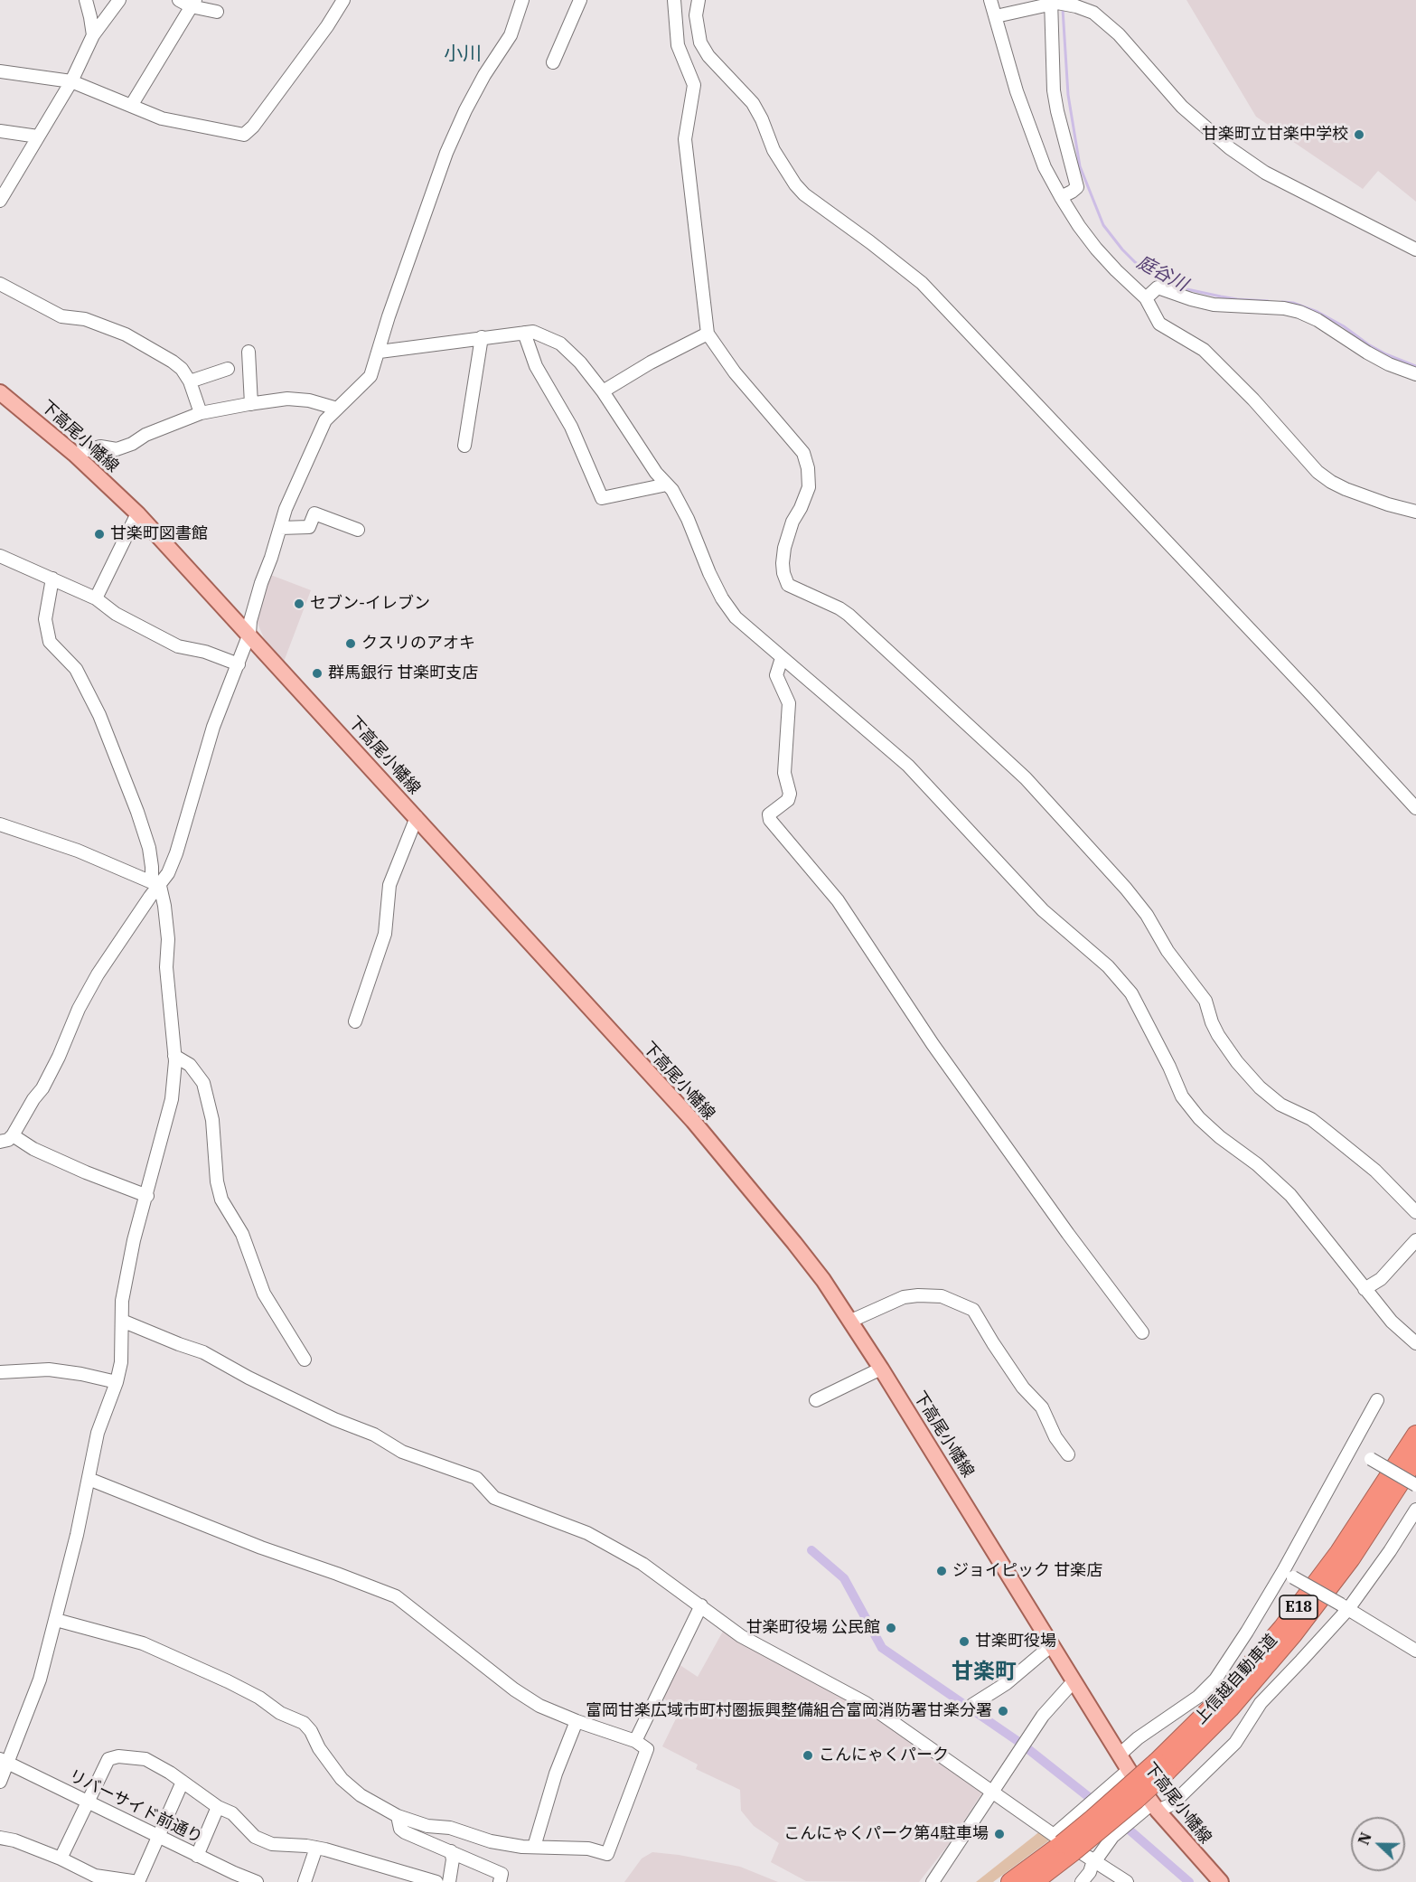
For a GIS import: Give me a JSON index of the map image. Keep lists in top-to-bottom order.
{
  "streets": {
    "highway": ["E18", "上信越自動車道"],
    "main road": ["下高尾小幡線"],
    "street": ["リバーサイド前通り"]
  },
  "districts": ["小川", "甘楽町"],
  "water": ["庭谷川"],
  "places": [
    "甘楽町立甘楽中学校",
    "甘楽町図書館",
    "セブン-イレブン",
    "クスリのアオキ",
    "群馬銀行 甘楽町支店",
    "ジョイピック 甘楽店",
    "甘楽町役場 公民館",
    "甘楽町役場",
    "富岡甘楽広域市町村圏振興整備組合富岡消防署甘楽分署",
    "こんにゃくパーク",
    "こんにゃくパーク第4駐車場"
  ],
  "north": "left"
}
